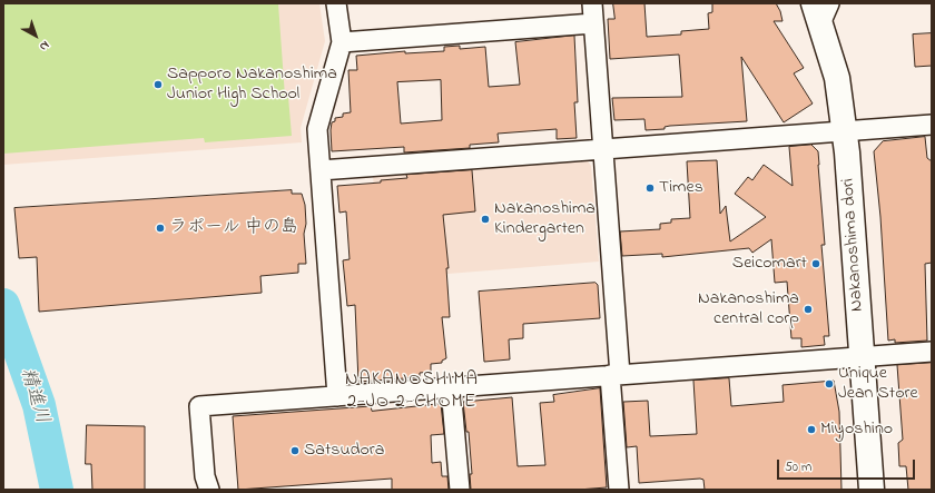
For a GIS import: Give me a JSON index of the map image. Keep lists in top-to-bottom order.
{
  "streets": {
    "street": ["Nakanoshima dori"]
  },
  "districts": ["NAKANOSHIMA 2-JO 2-CHOME"],
  "water": ["精進川"],
  "places": [
    "Sapporo Nakanoshima Junior High School",
    "Times",
    "Nakanoshima Kindergarten",
    "ラポール 中の島",
    "Seicomart",
    "Nakanoshima central corp",
    "Unique Jean Store",
    "Miyoshino",
    "Satsudora"
  ],
  "scale_bar": "50 m",
  "north": "bottom right"
}
